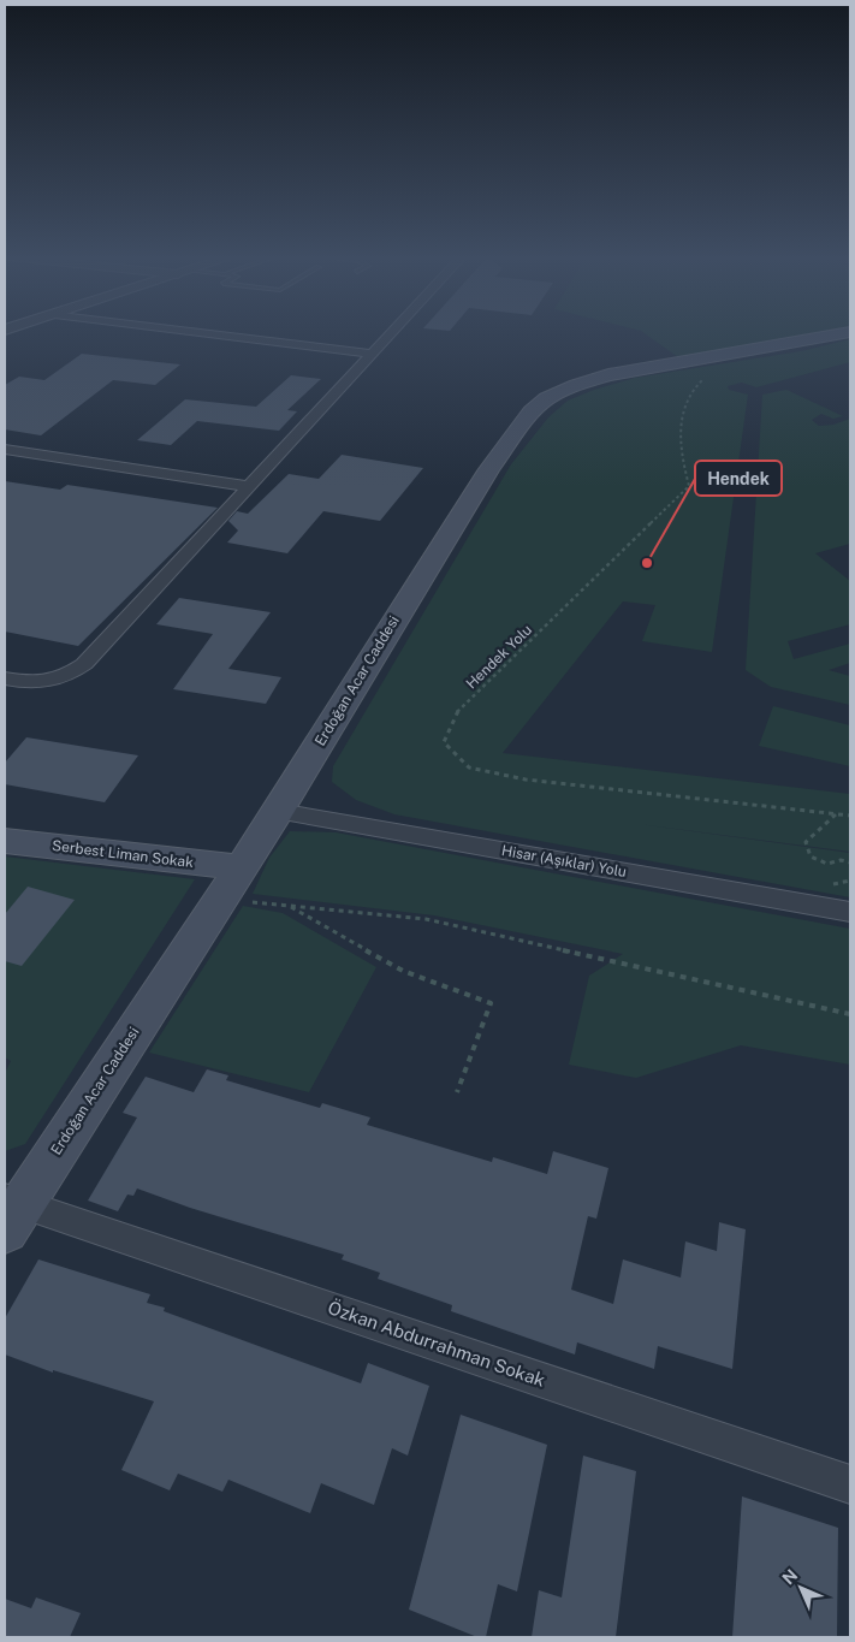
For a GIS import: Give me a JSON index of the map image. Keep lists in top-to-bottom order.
{
  "streets": {
    "main road": ["Erdoğan Acar Caddesi", "Serbest Liman Sokak"],
    "street": ["Hisar (Aşıklar) Yolu", "Özkan Abdurrahman Sokak"],
    "path": ["Hendek Yolu"]
  },
  "crossings": [
    ["Erdoğan Acar Caddesi", "Serbest Liman Sokak"],
    ["Erdoğan Acar Caddesi", "Hisar (Aşıklar) Yolu"],
    ["Erdoğan Acar Caddesi", "Özkan Abdurrahman Sokak"]
  ],
  "places": ["Hendek"],
  "north": "top left"
}
